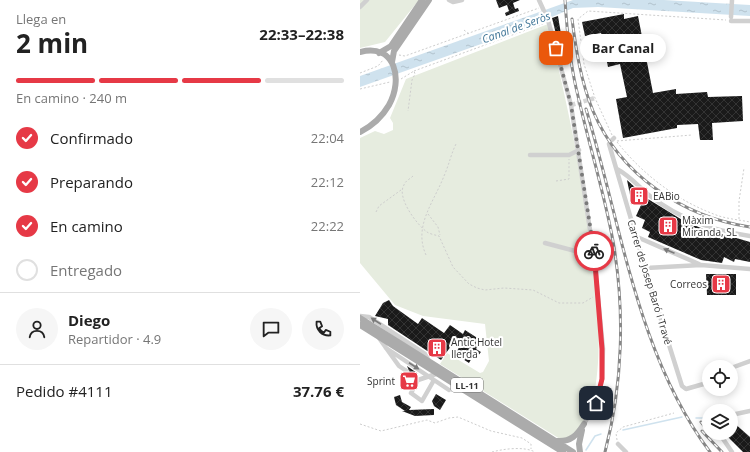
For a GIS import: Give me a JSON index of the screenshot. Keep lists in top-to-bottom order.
{
  "streets": {
    "main road": ["LL-11"],
    "street": ["Carrer de Josep Baró i Travé"]
  },
  "water": ["Canal de Seròs"],
  "places": {
    "other": ["Bar Canal"],
    "building": [
      "EABio",
      "Màxim Miranda, SL",
      "Correos",
      "Antic Hotel Ilerda"
    ],
    "supermarket": ["Sprint"]
  },
  "page": {
    "heading": ["2 min", "Llega en", "22:33–22:38"],
    "panel": [
      "Diego",
      "Repartidor · 4.9",
      "Pedido #4111",
      "37.76 €"
    ],
    "bubble": "Bar Canal",
    "bar": "En camino · 240 m",
    "list": [
      ["Confirmado", "22:04"],
      ["Preparando", "22:12"],
      ["En camino", "22:22"],
      "Entregado"
    ]
  }
}
